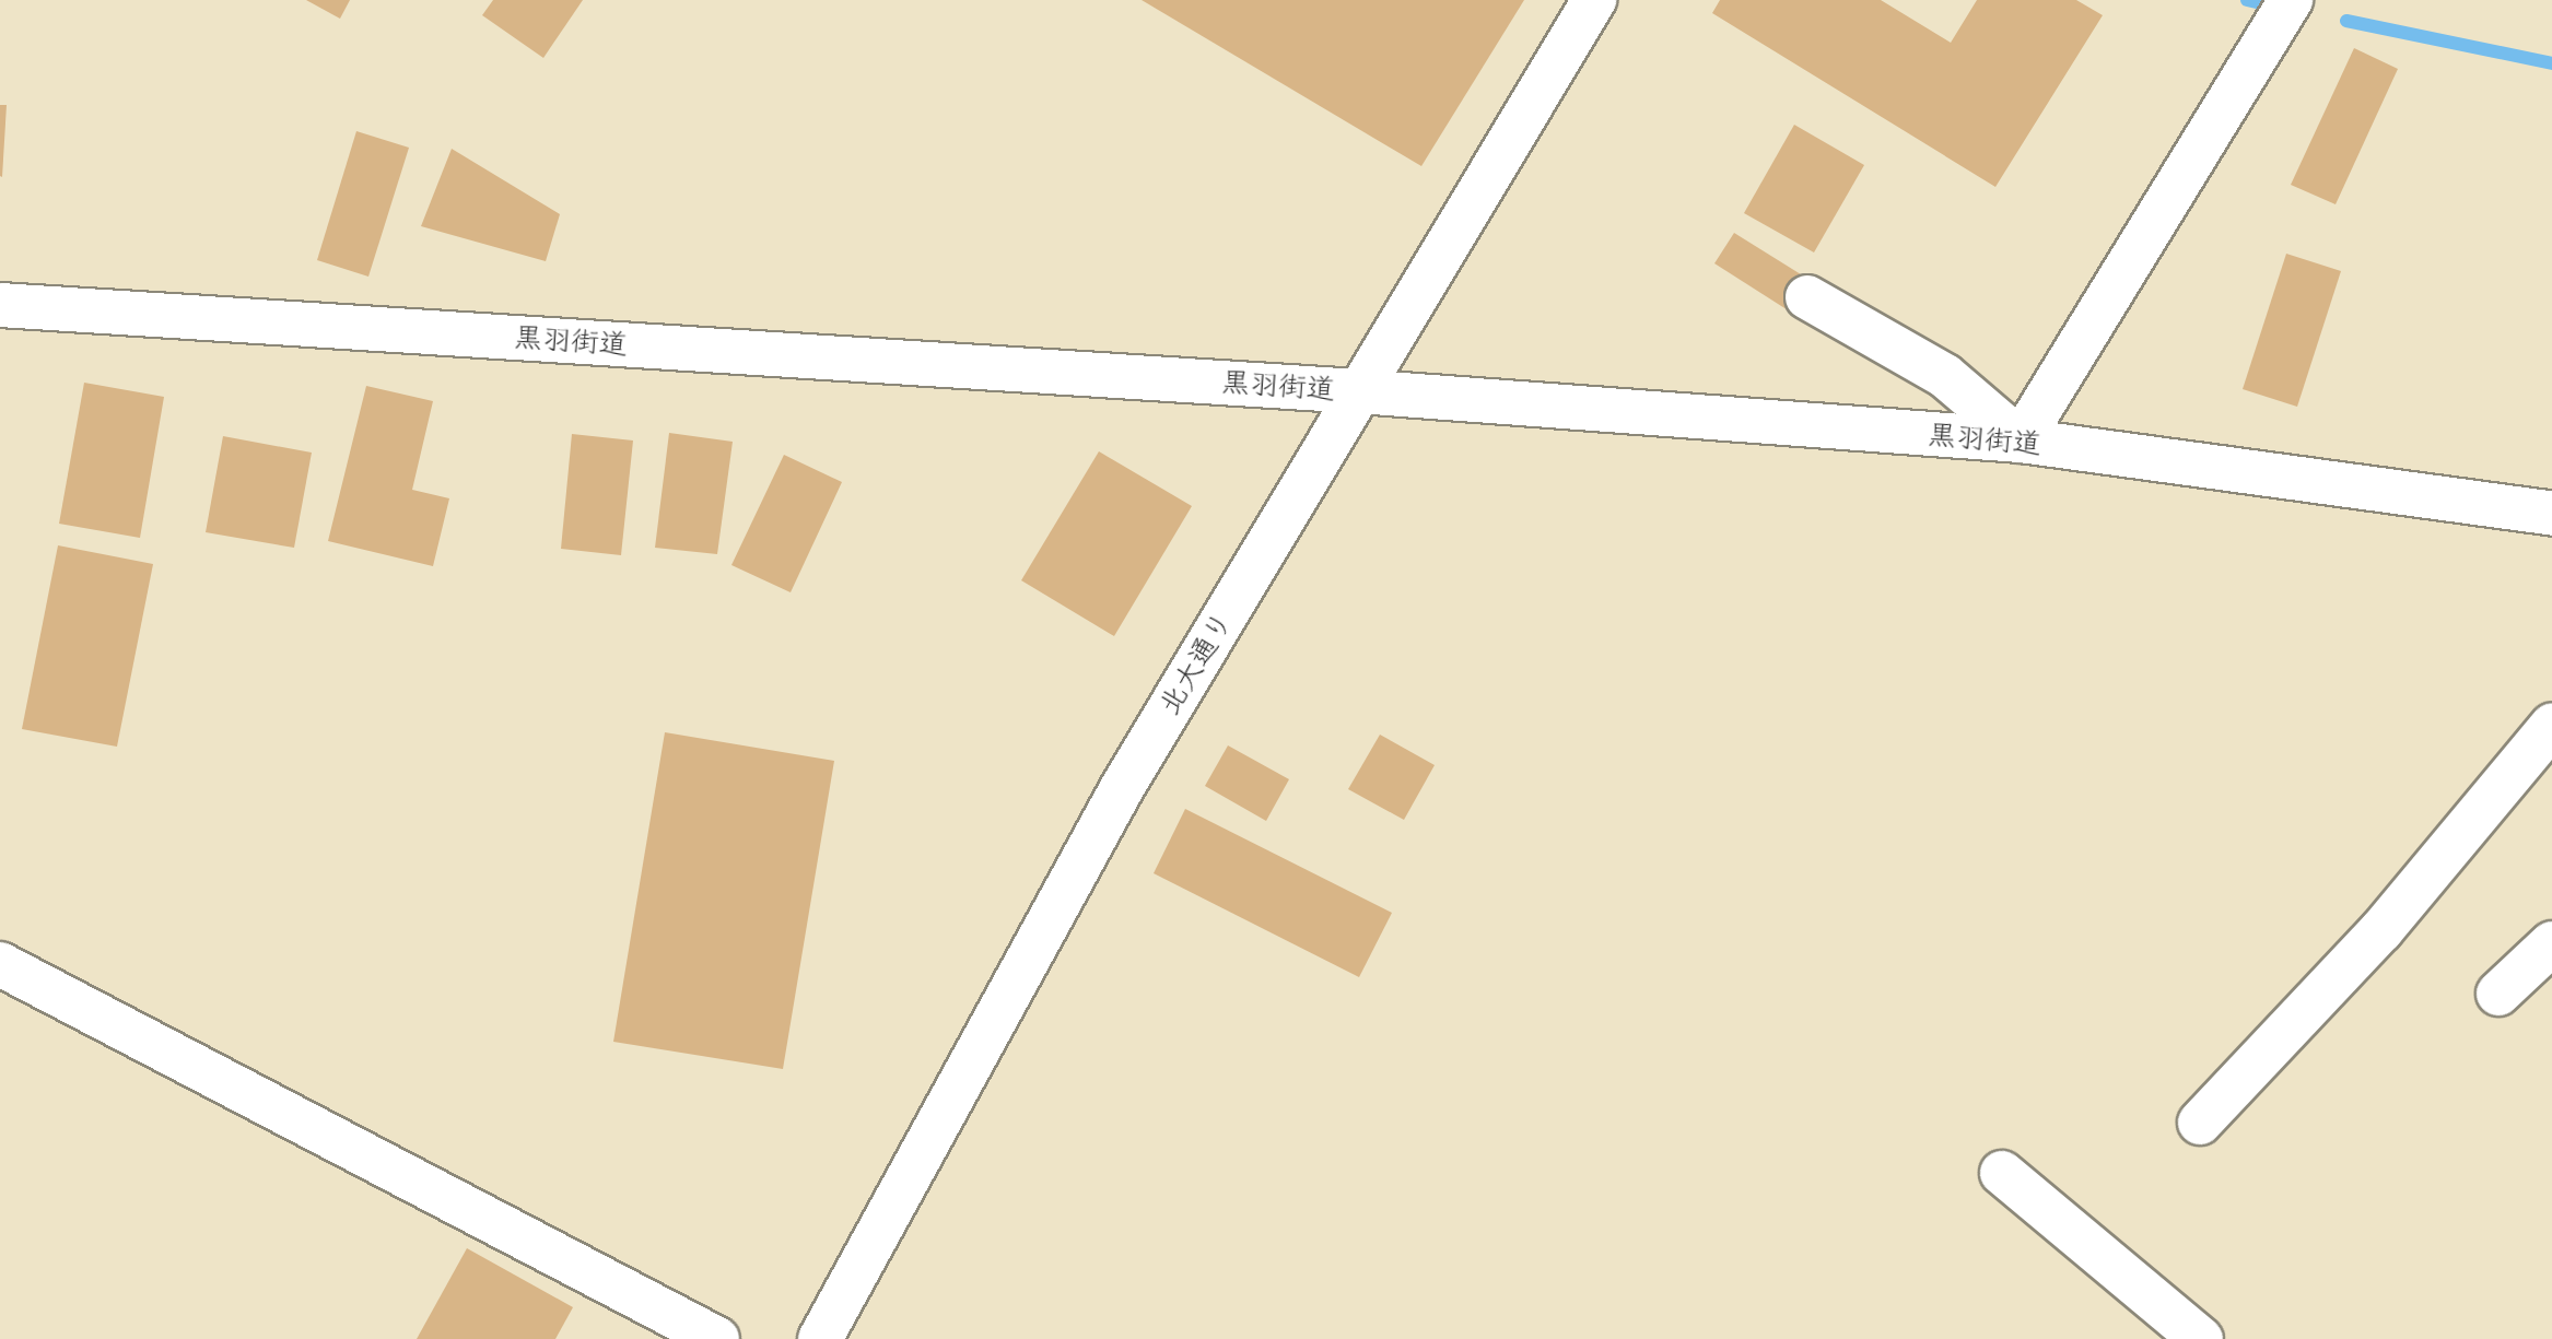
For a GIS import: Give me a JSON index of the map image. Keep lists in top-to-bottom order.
{
  "streets": {
    "street": ["黒羽街道", "北大通り"]
  },
  "crossings": [
    ["黒羽街道", "北大通り"]
  ]
}
